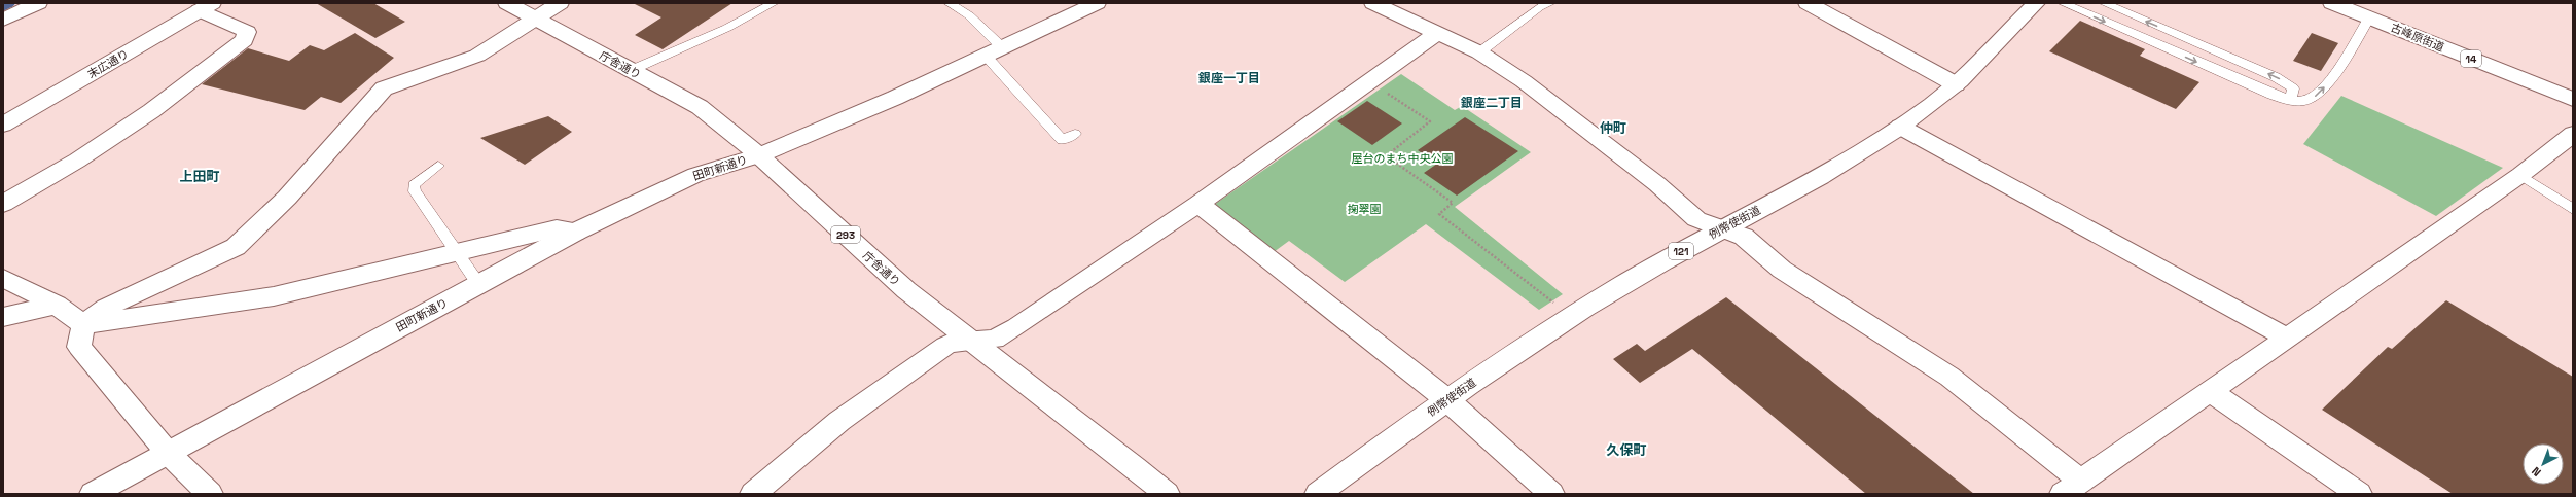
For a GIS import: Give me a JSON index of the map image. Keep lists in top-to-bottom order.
{
  "streets": {
    "main road": [
      "古峰原街道",
      "14",
      "末広通り",
      "庁舎通り",
      "田町新通り",
      "例幣使街道",
      "293",
      "121"
    ]
  },
  "crossings": [
    ["庁舎通り", "田町新通り"]
  ],
  "districts": [
    "銀座一丁目",
    "銀座二丁目",
    "仲町",
    "上田町",
    "久保町"
  ],
  "parks": ["屋台のまち中央公園", "掬翠園"],
  "north": "bottom left"
}
